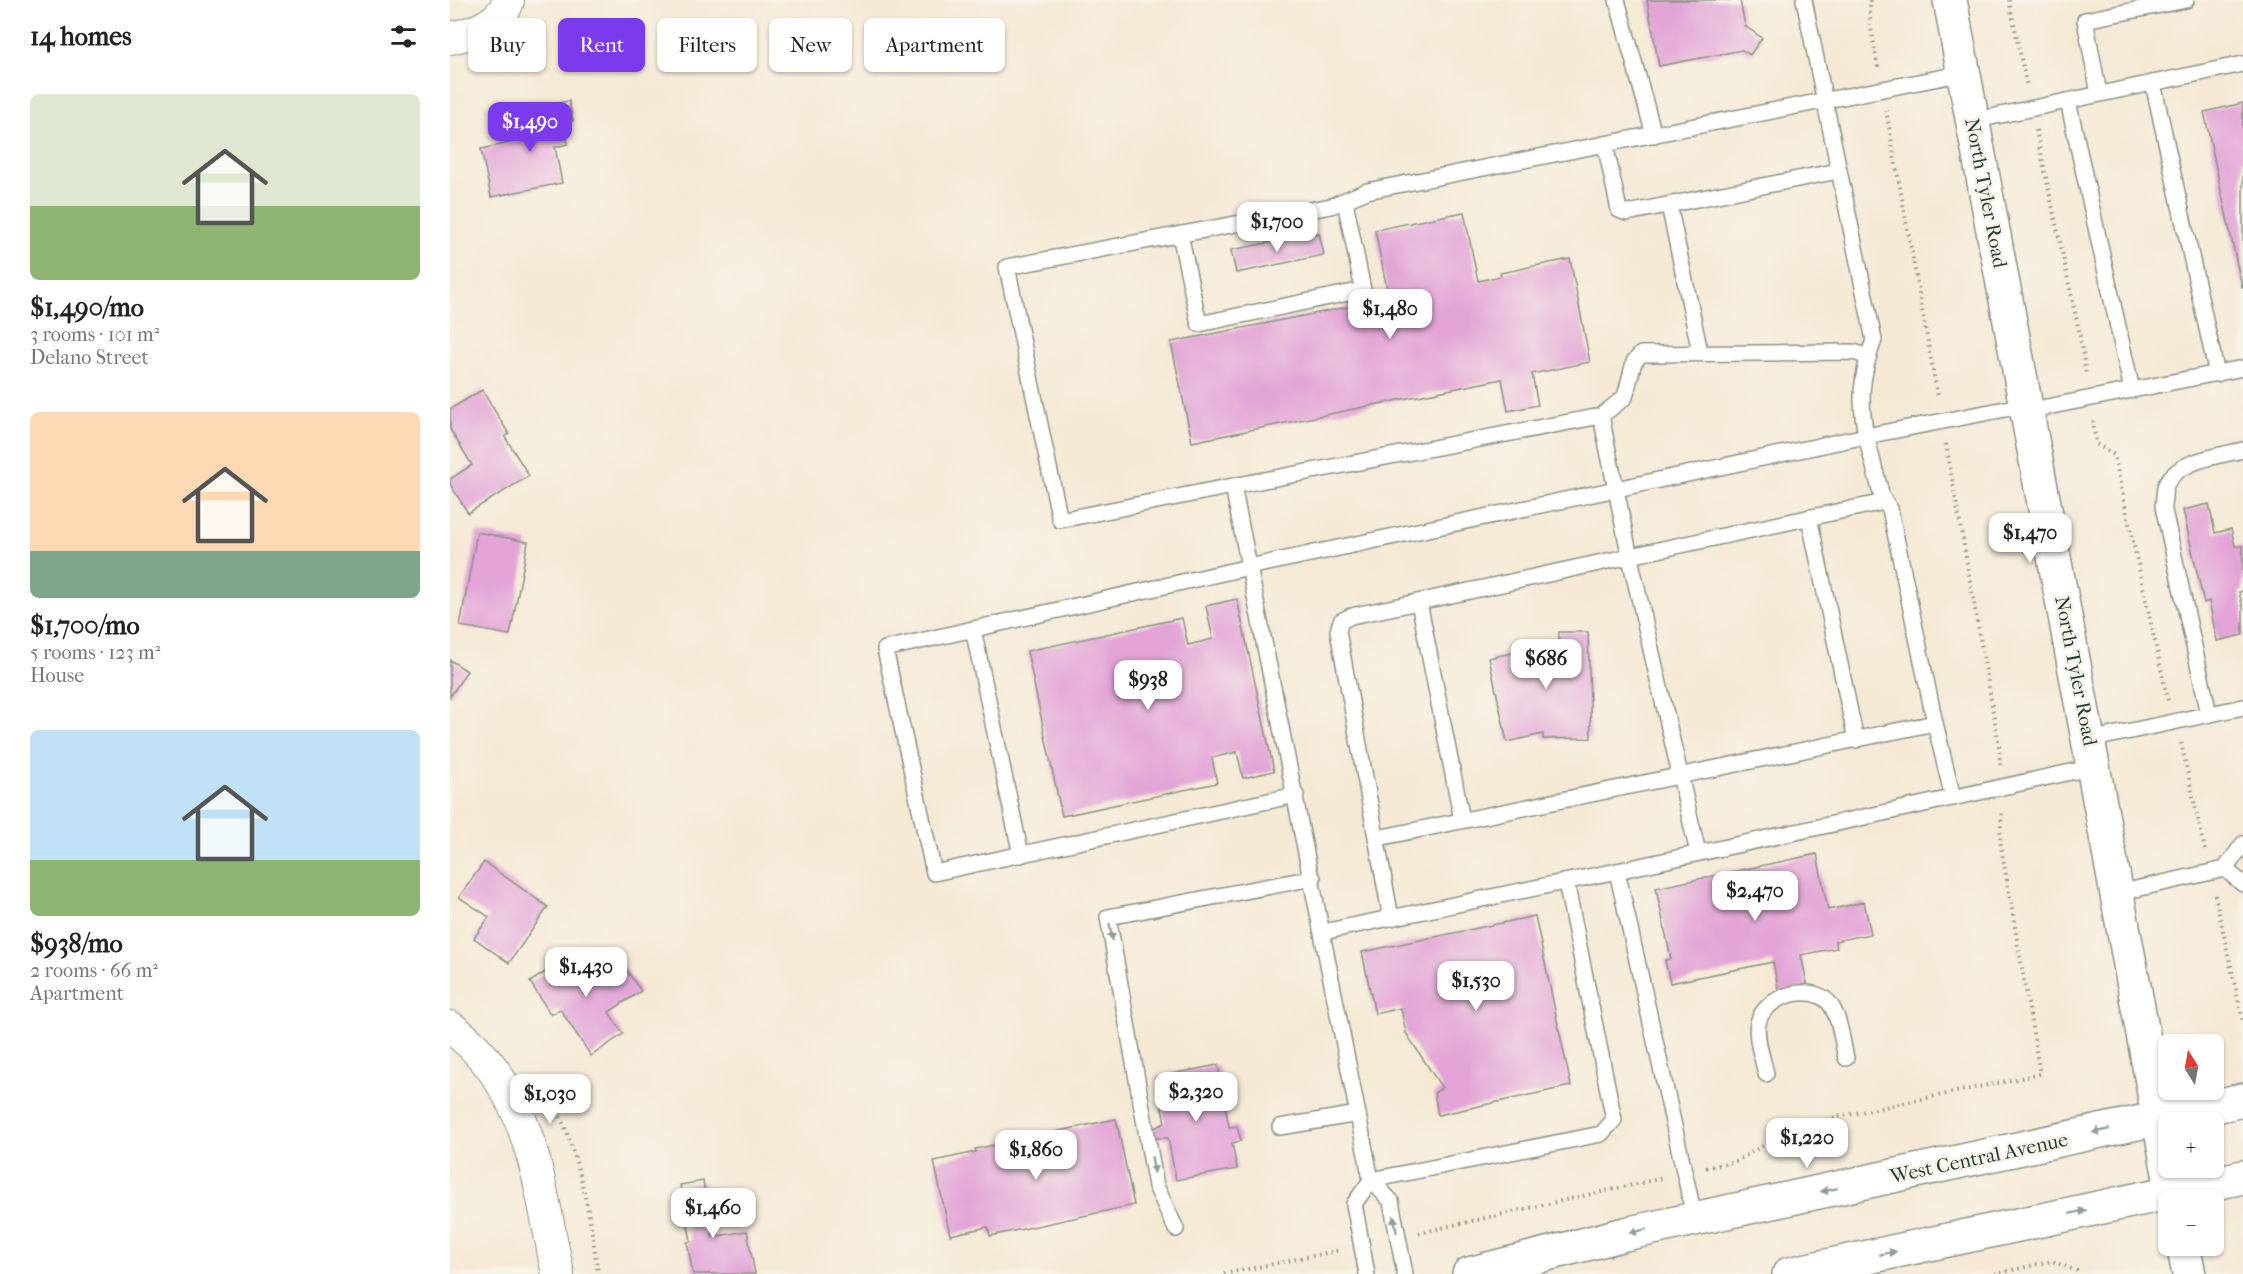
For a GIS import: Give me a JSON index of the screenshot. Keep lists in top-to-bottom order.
{
  "streets": {
    "main road": ["North Tyler Road", "West Central Avenue"]
  },
  "north": "top",
  "page": {
    "heading": "14 homes",
    "chip": [
      "Buy",
      "Rent",
      "Filters",
      "New",
      "Apartment"
    ],
    "list": [
      {
        "name": "$1,490/mo",
        "note": "3 rooms · 101 m² · Delano Street"
      },
      {
        "name": "$1,700/mo",
        "note": "5 rooms · 123 m² · House"
      },
      {
        "name": "$938/mo",
        "note": "2 rooms · 66 m² · Apartment"
      }
    ],
    "price": [
      "$1,490",
      "$1,700",
      "$1,480",
      "$1,470",
      "$686",
      "$938",
      "$2,470",
      "$1,430",
      "$1,530",
      "$2,320",
      "$1,030",
      "$1,220",
      "$1,860",
      "$1,460"
    ],
    "map_buttons": ["+", "−"]
  }
}
